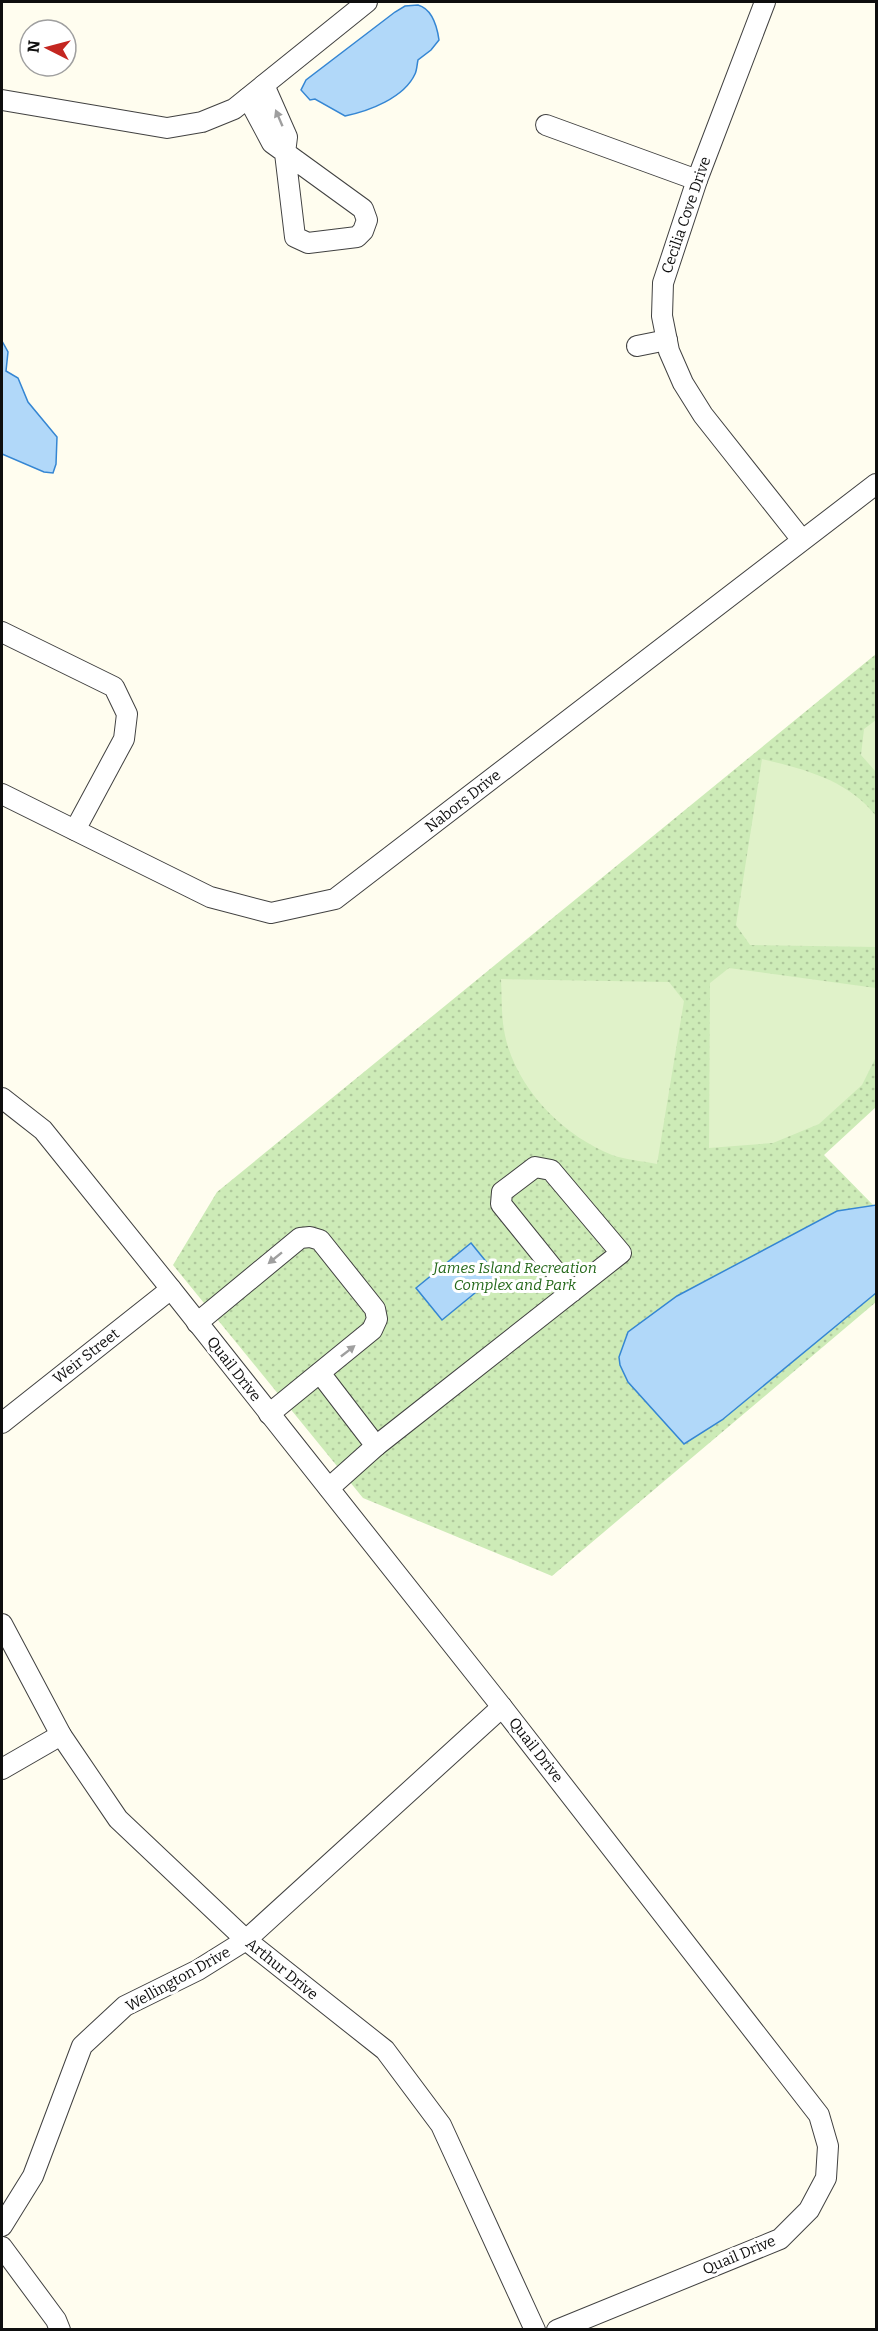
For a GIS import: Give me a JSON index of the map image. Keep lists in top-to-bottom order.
{
  "streets": {
    "street": [
      "Cecilia Cove Drive",
      "Nabors Drive",
      "Weir Street",
      "Quail Drive",
      "Arthur Drive",
      "Wellington Drive"
    ]
  },
  "crossings": [
    ["Cecilia Cove Drive", "Nabors Drive"],
    ["Weir Street", "Quail Drive"],
    ["Quail Drive", "Wellington Drive"],
    ["Arthur Drive", "Wellington Drive"]
  ],
  "parks": ["James Island Recreation Complex and Park"],
  "north": "left"
}
